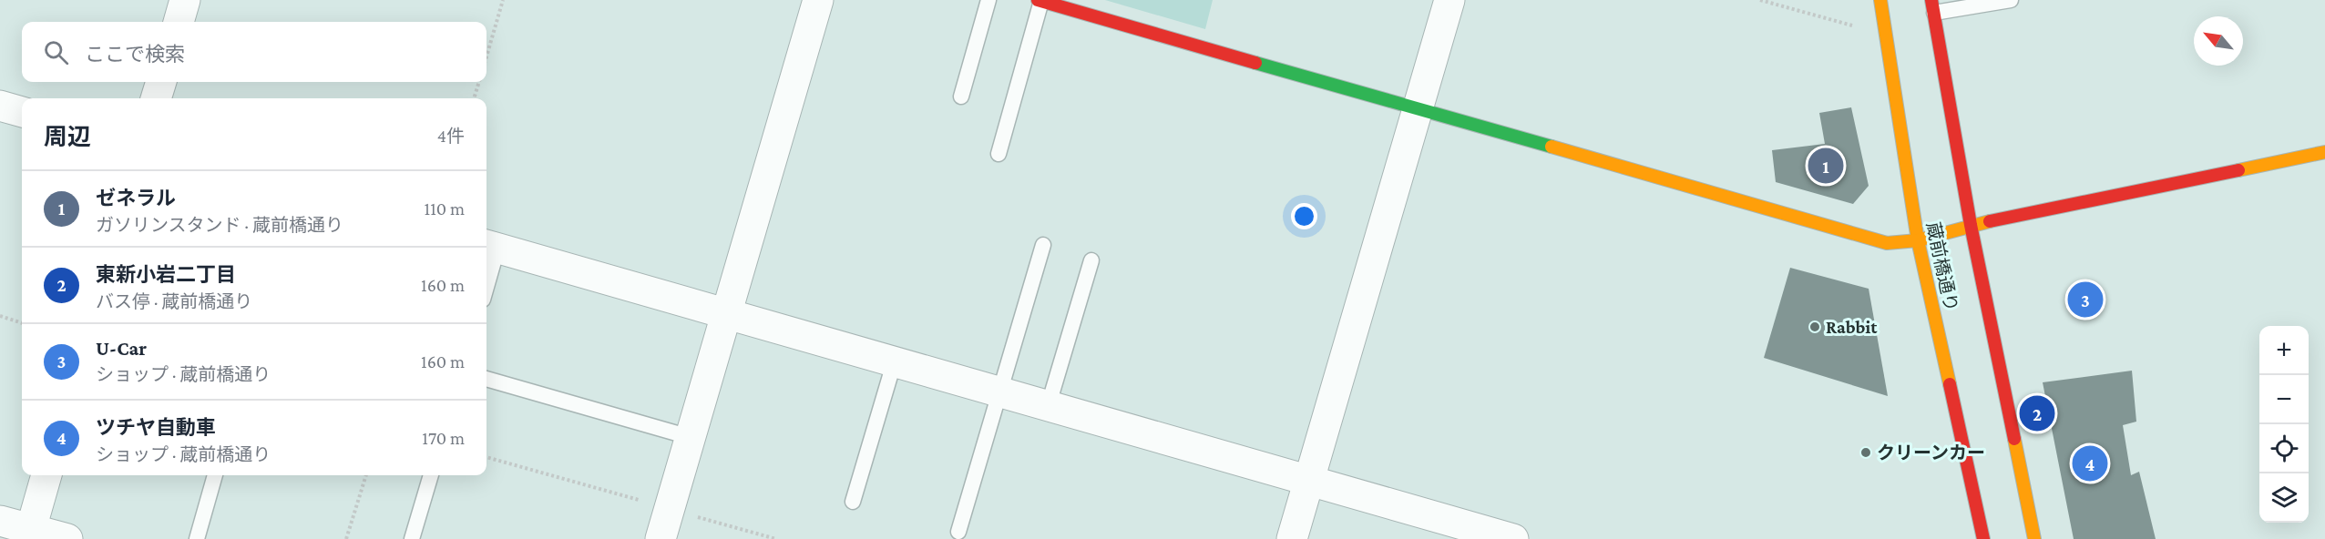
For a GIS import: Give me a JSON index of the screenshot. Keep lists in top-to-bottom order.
{
  "streets": {
    "street": ["蔵前橋通り"]
  },
  "places": ["Rabbit", "クリーンカー"],
  "north": "top left",
  "page": {
    "search": "ここで検索",
    "heading": ["周辺", "4件"],
    "pins": [
      "1",
      "3",
      "2",
      "4"
    ],
    "list": [
      {
        "mark": "1",
        "name": "ゼネラル",
        "note": "ガソリンスタンド · 蔵前橋通り",
        "value": "110 m"
      },
      {
        "mark": "2",
        "name": "東新小岩二丁目",
        "note": "バス停 · 蔵前橋通り",
        "value": "160 m"
      },
      {
        "mark": "3",
        "name": "U-Car",
        "note": "ショップ · 蔵前橋通り",
        "value": "160 m"
      },
      {
        "mark": "4",
        "name": "ツチヤ自動車",
        "note": "ショップ · 蔵前橋通り",
        "value": "170 m"
      }
    ],
    "map_buttons": ["+", "−"]
  }
}
